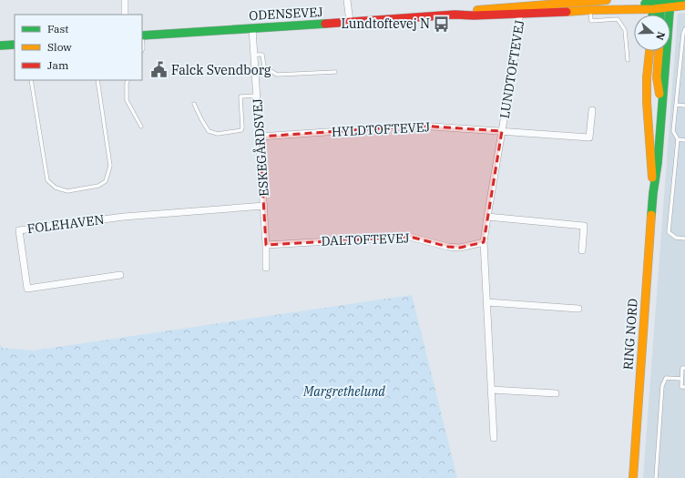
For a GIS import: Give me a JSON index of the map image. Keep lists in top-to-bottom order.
{
  "streets": {
    "main road": ["ODENSEVEJ", "RING NORD"],
    "street": [
      "LUNDTOFTEVEJ",
      "HYLDTOFTEVEJ",
      "ESKEGÅRDSVEJ",
      "FOLEHAVEN",
      "DALTOFTEVEJ"
    ]
  },
  "crossings": [
    ["ODENSEVEJ", "LUNDTOFTEVEJ"],
    ["ODENSEVEJ", "ESKEGÅRDSVEJ"],
    ["ODENSEVEJ", "RING NORD"],
    ["LUNDTOFTEVEJ", "HYLDTOFTEVEJ"],
    ["LUNDTOFTEVEJ", "DALTOFTEVEJ"],
    ["HYLDTOFTEVEJ", "ESKEGÅRDSVEJ"],
    ["ESKEGÅRDSVEJ", "FOLEHAVEN"],
    ["ESKEGÅRDSVEJ", "DALTOFTEVEJ"]
  ],
  "parks": ["Margrethelund"],
  "places": {
    "bus stop": ["Lundtoftevej N"],
    "public building": ["Falck Svendborg"]
  },
  "legend": ["Fast", "Slow", "Jam"],
  "north": "right"
}
